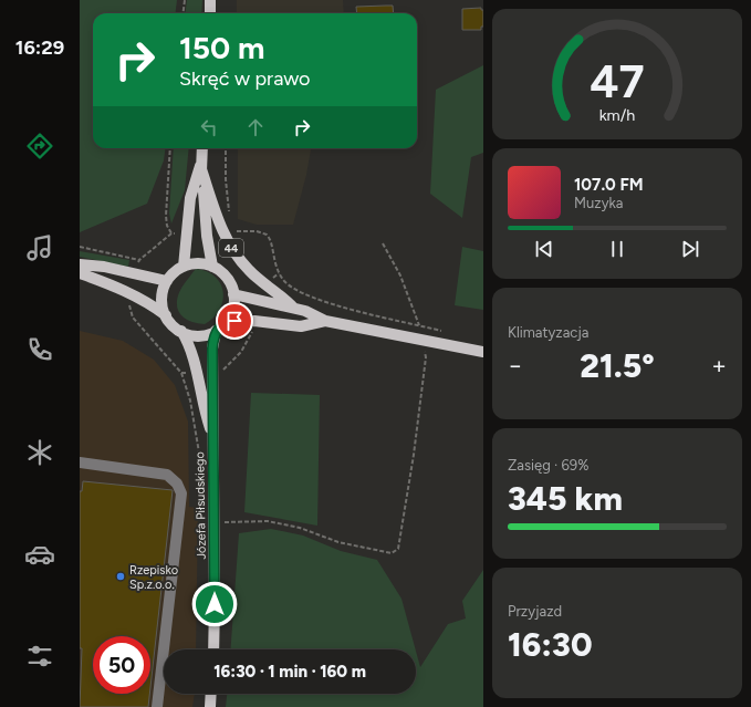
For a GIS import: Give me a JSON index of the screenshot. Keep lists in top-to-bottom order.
{
  "streets": {
    "main road": ["44", "Józefa Piłsudskiego"]
  },
  "crossings": [
    ["44", "Józefa Piłsudskiego"]
  ],
  "places": ["Rzepisko Sp.z.o.o."],
  "page": {
    "tabs": "16:29",
    "turn": ["150 m", "Skręć w prawo"],
    "song": ["107.0 FM", "Muzyka"],
    "tile": [
      "Klimatyzacja",
      ["Zasięg · 69%", "345 km"],
      ["Przyjazd", "16:30"]
    ],
    "heat": ["−", "21.5°", "+"],
    "limit": "50",
    "trip": "16:30 · 1 min · 160 m",
    "gauge": ["47", "km/h"]
  }
}
